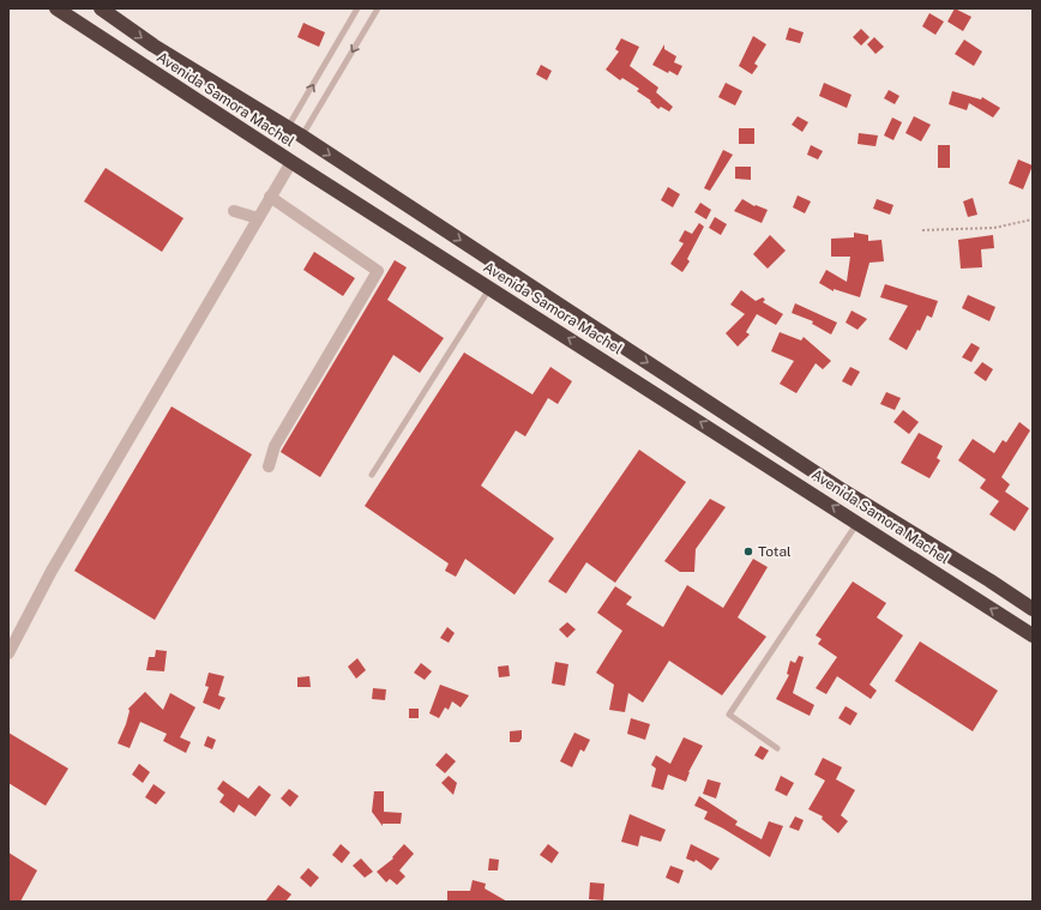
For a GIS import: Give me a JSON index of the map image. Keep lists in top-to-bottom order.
{
  "streets": {
    "highway": ["Avenida Samora Machel"]
  },
  "places": ["Total"]
}
